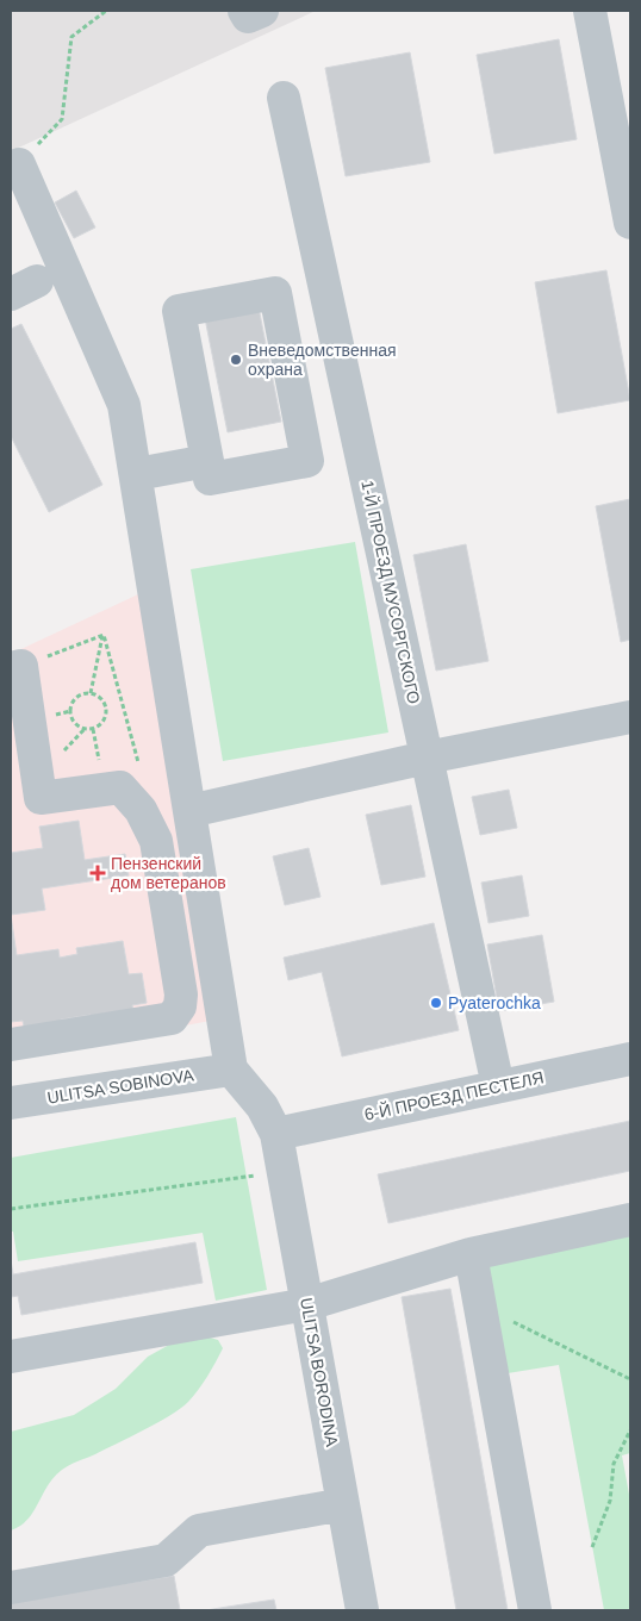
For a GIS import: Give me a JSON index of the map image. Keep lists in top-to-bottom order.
{
  "streets": {
    "street": [
      "1-Й ПРОЕЗД МУСОРГСКОГО",
      "ULITSA SOBINOVA",
      "6-Й ПРОЕЗД ПЕСТЕЛЯ",
      "ULITSA BORODINA"
    ]
  },
  "crossings": [
    ["1-Й ПРОЕЗД МУСОРГСКОГО", "6-Й ПРОЕЗД ПЕСТЕЛЯ"],
    ["ULITSA SOBINOVA", "ULITSA BORODINA"],
    ["6-Й ПРОЕЗД ПЕСТЕЛЯ", "ULITSA BORODINA"]
  ],
  "places": {
    "other": ["Вневедомственная охрана", "Pyaterochka"],
    "health": ["Пензенский дом ветеранов"]
  }
}
